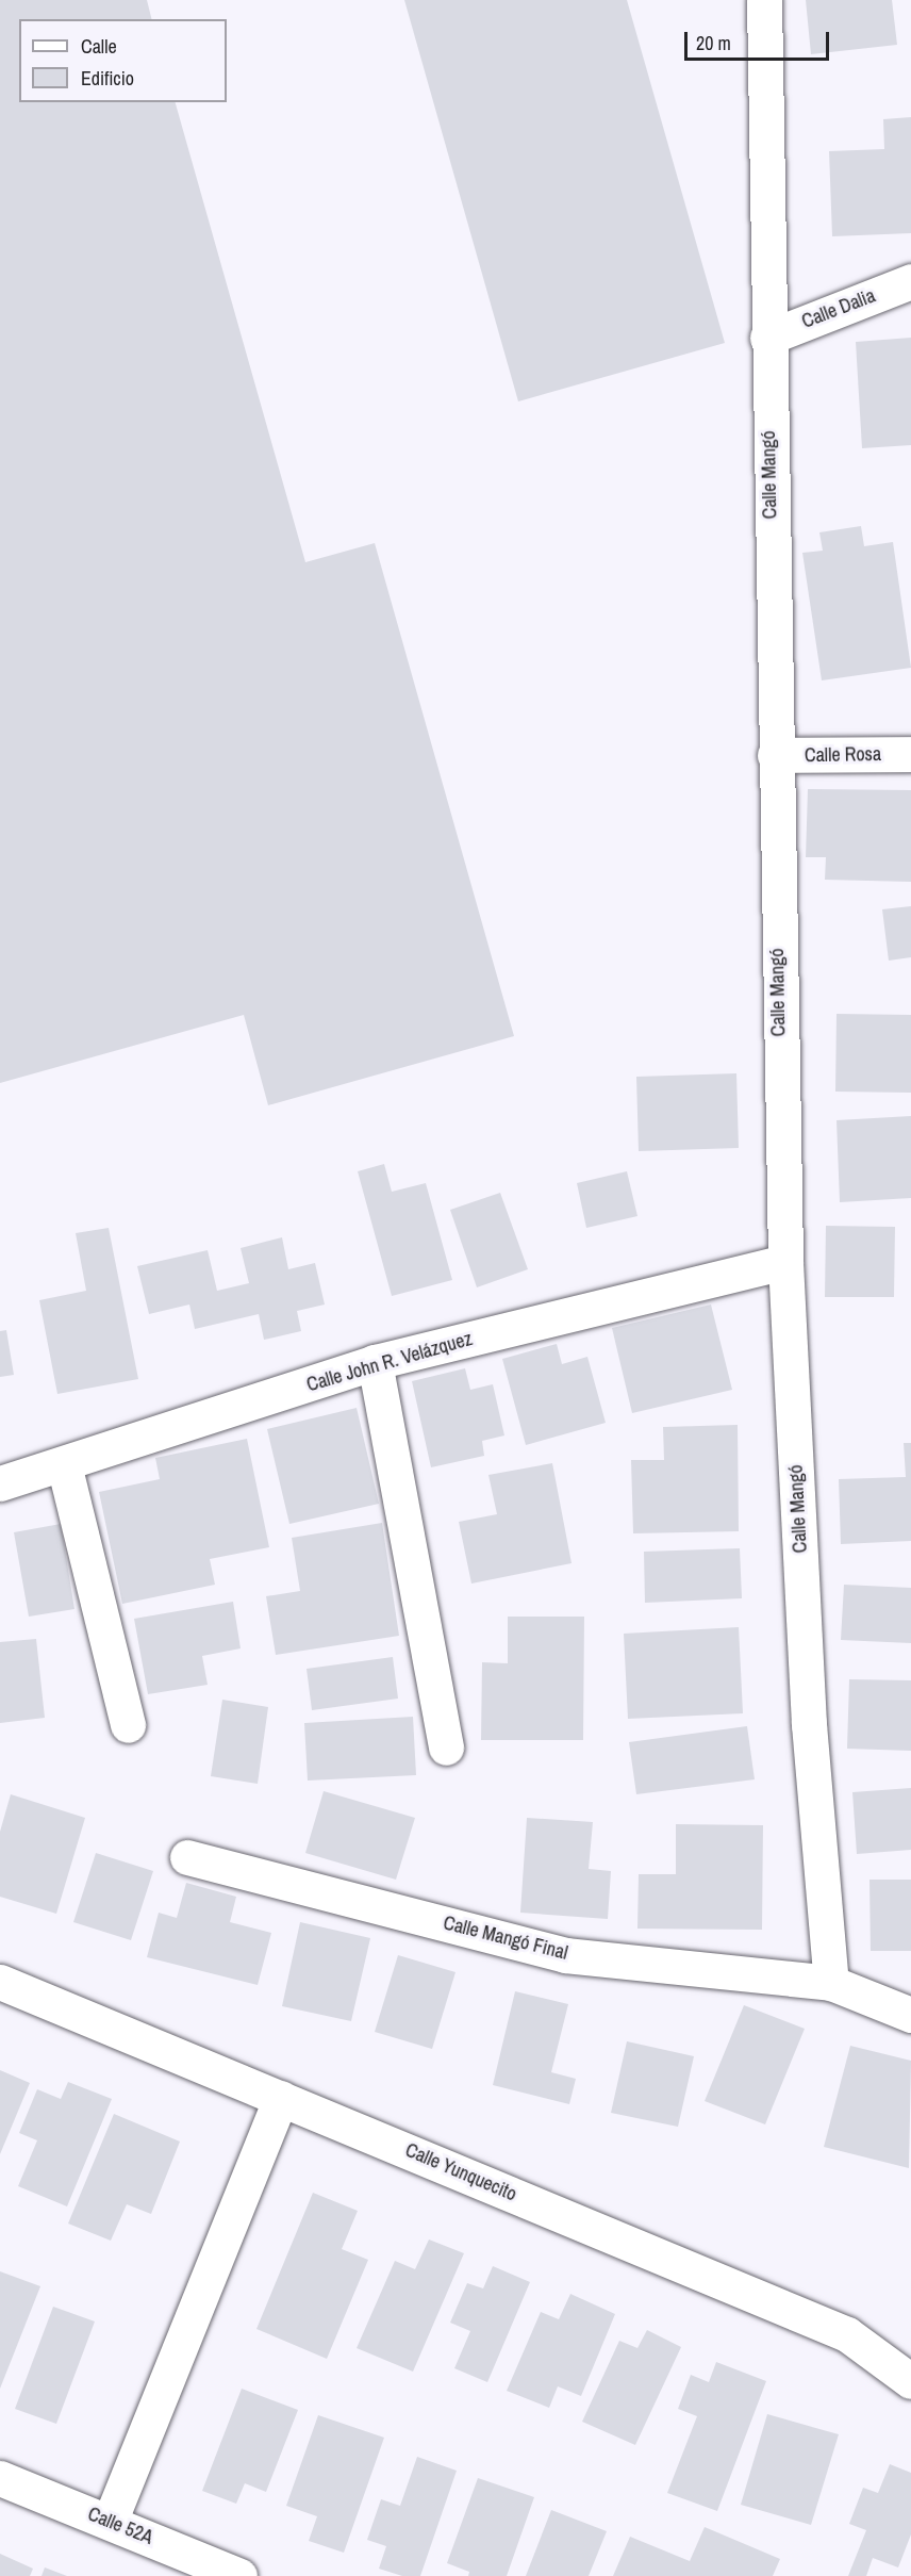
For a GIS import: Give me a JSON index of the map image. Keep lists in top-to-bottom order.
{
  "streets": {
    "street": [
      "Calle Dalia",
      "Calle Mangó",
      "Calle Rosa",
      "Calle John R. Velázquez",
      "Calle Mangó Final",
      "Calle Yunquecito",
      "Calle 52A"
    ]
  },
  "crossings": [
    ["Calle Dalia", "Calle Mangó"],
    ["Calle Mangó", "Calle Rosa"],
    ["Calle Mangó", "Calle John R. Velázquez"],
    ["Calle Mangó", "Calle Mangó Final"]
  ],
  "legend": ["Calle", "Edificio"],
  "scale_bar": "20 m"
}
